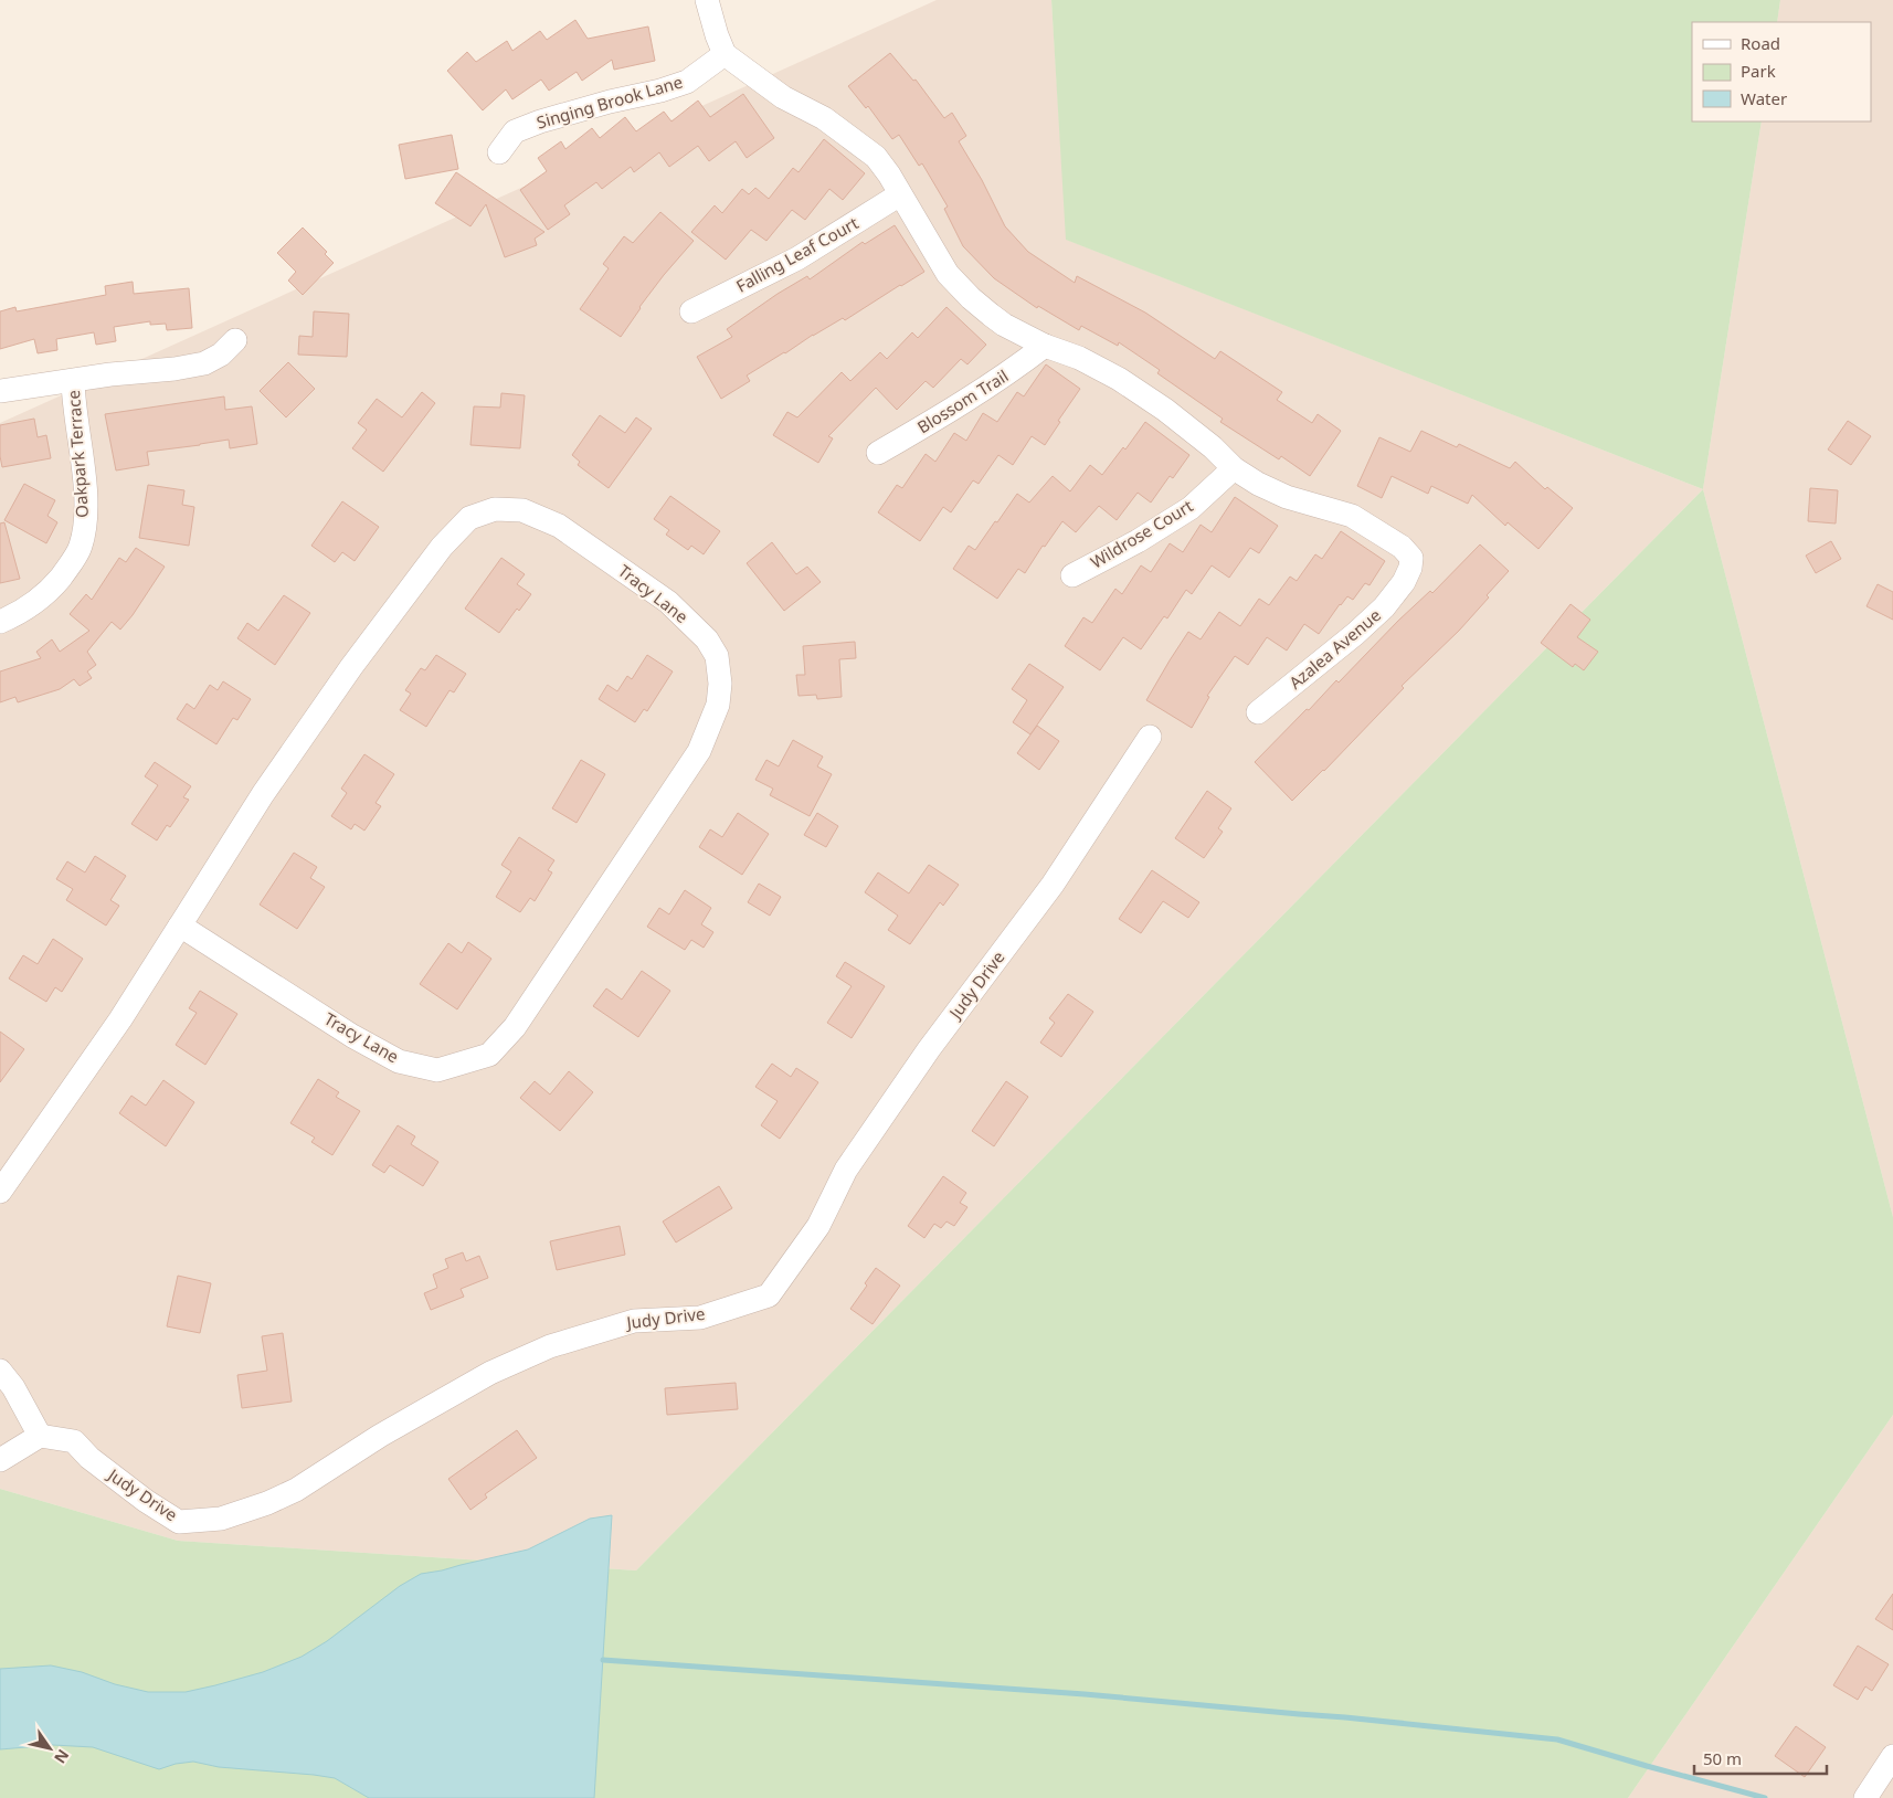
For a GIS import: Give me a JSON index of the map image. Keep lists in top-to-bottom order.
{
  "streets": {
    "street": [
      "Singing Brook Lane",
      "Falling Leaf Court",
      "Blossom Trail",
      "Oakpark Terrace",
      "Wildrose Court",
      "Tracy Lane",
      "Azalea Avenue",
      "Judy Drive"
    ]
  },
  "crossings": [
    ["Wildrose Court", "Azalea Avenue"]
  ],
  "legend": ["Road", "Park", "Water"],
  "scale_bar": "50 m",
  "north": "bottom right"
}
